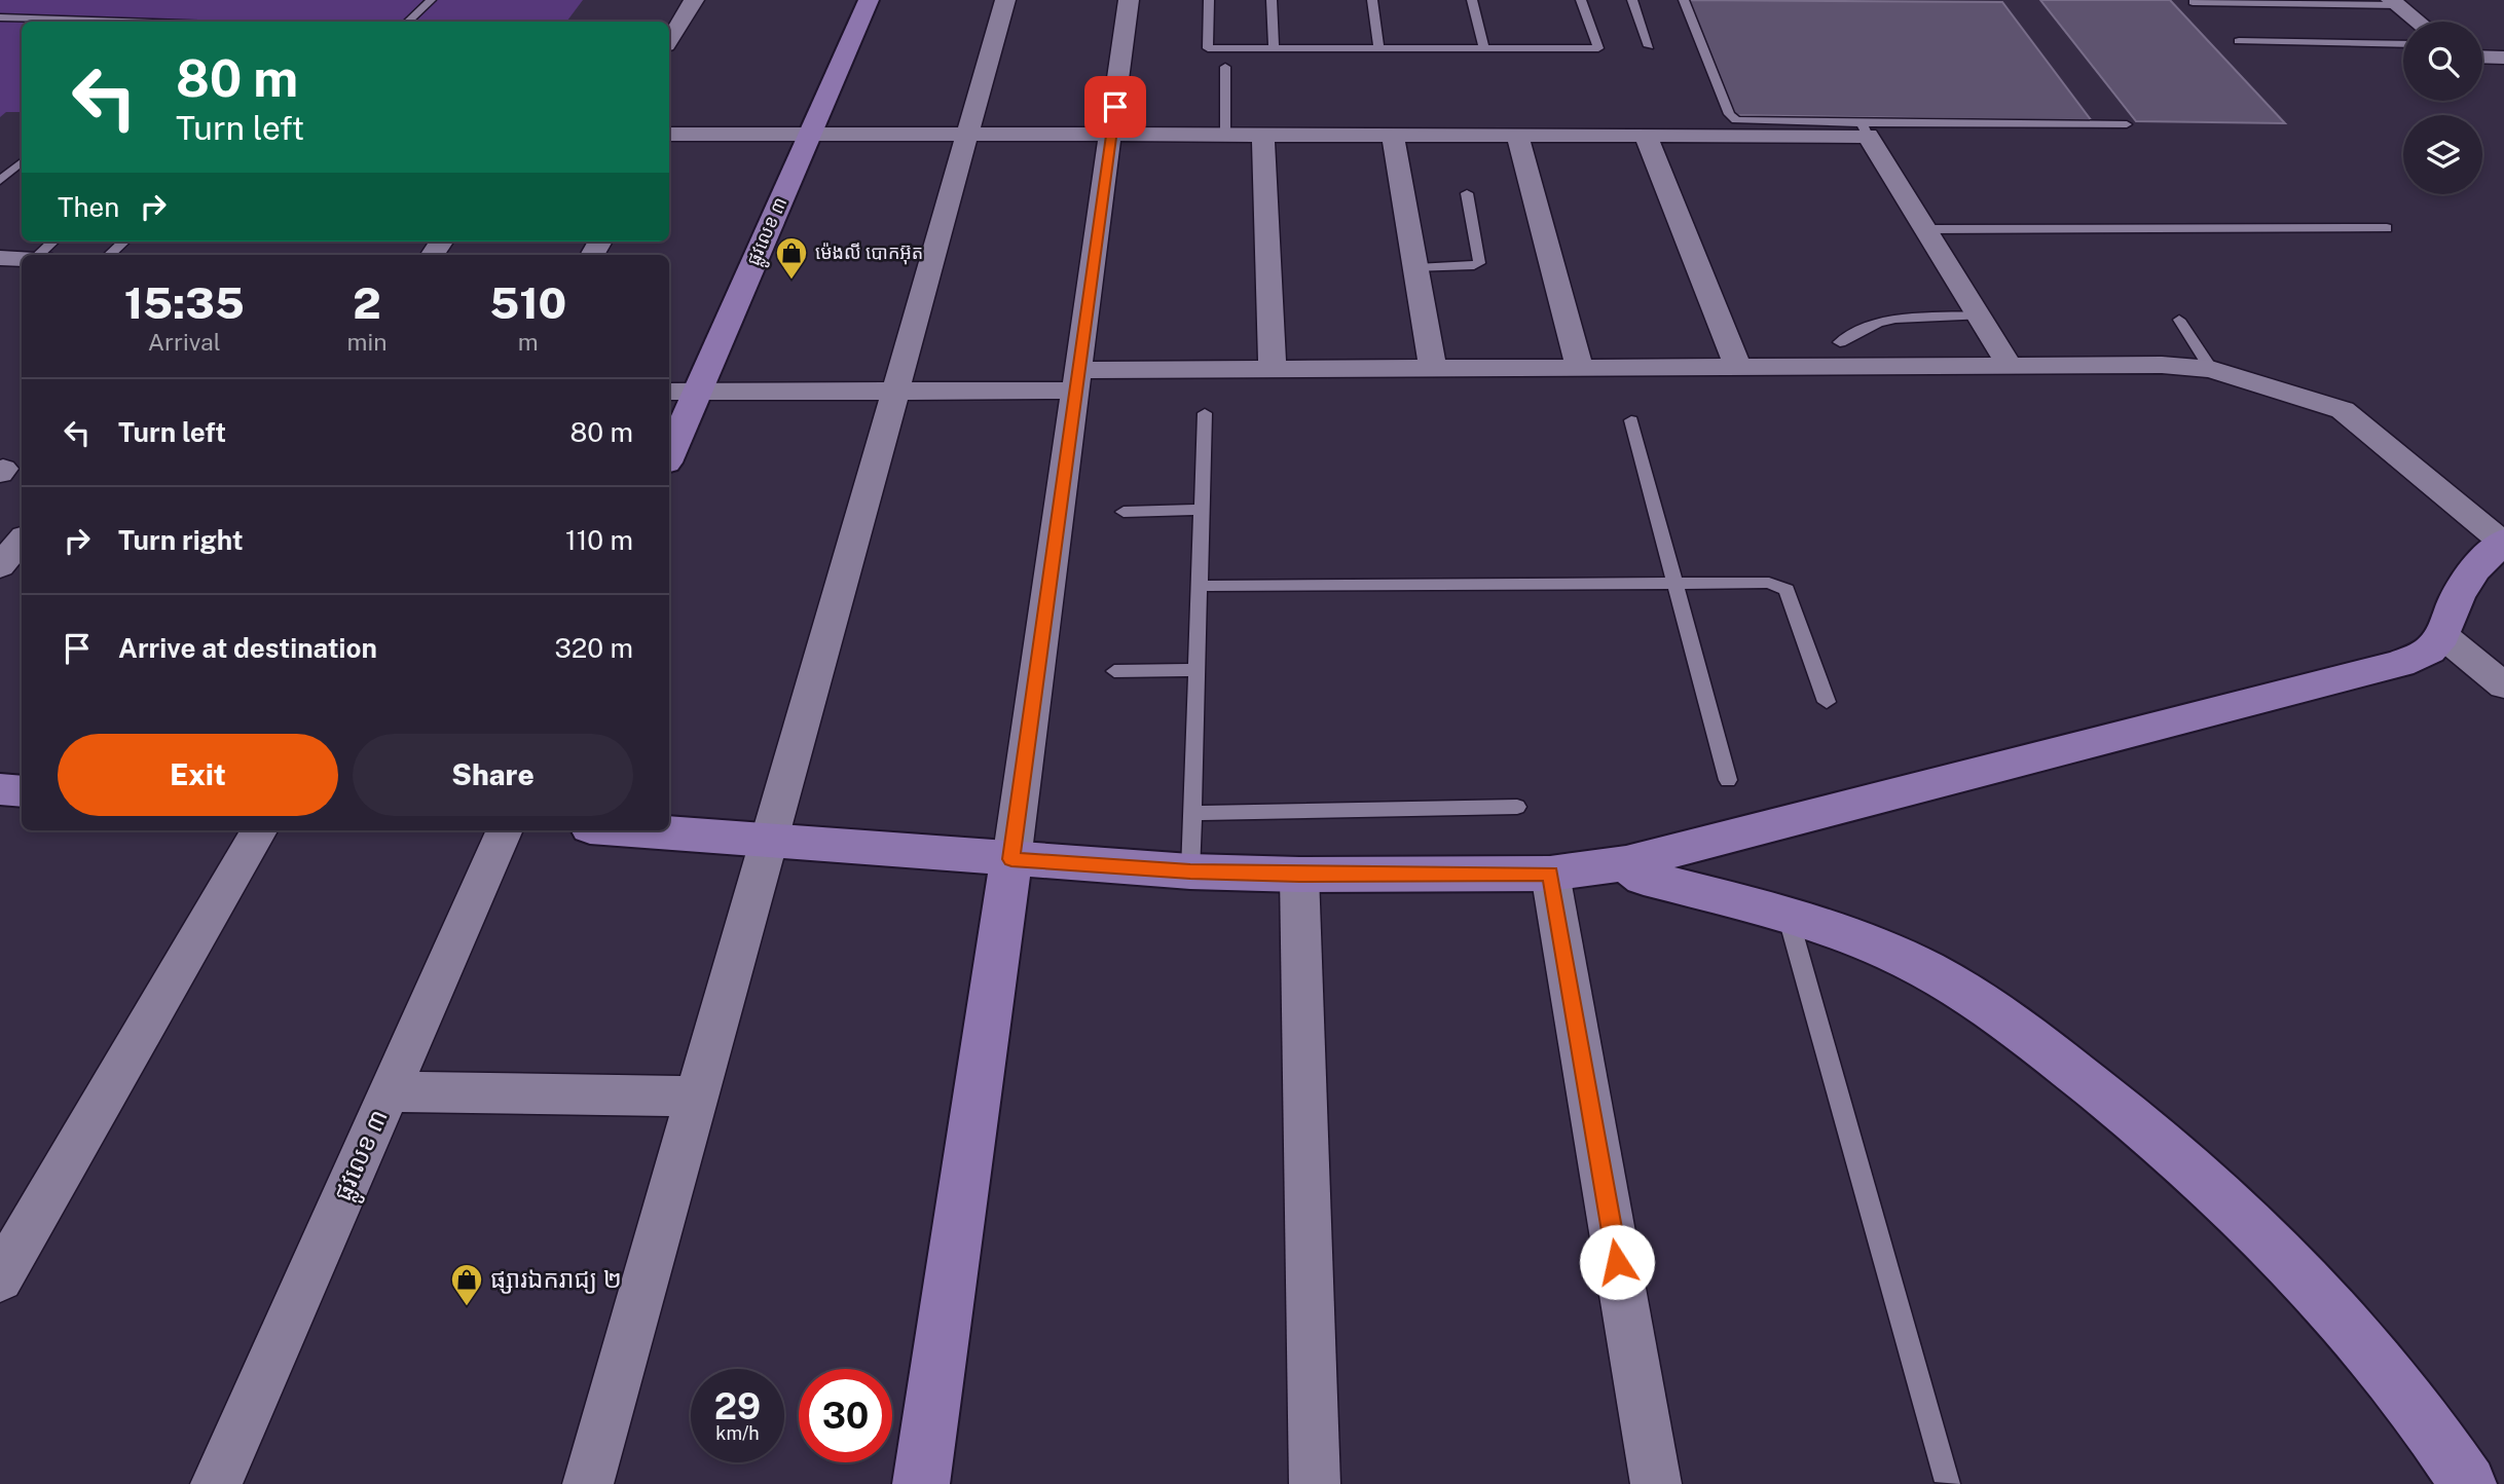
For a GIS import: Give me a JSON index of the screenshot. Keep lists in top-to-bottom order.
{
  "streets": {
    "street": ["ផ្លូវលេខ ៣"]
  },
  "places": {
    "shop": ["ម៉េងលី បោកអ៊ុត", "ផ្សារឯករាជ្យ ២"]
  },
  "page": {
    "turn": ["80 m", "Turn left"],
    "then": "Then",
    "eta": [
      "15:35",
      "Arrival",
      "2",
      "min",
      "510",
      "m"
    ],
    "list": [
      {
        "name": "Turn left",
        "value": "80 m"
      },
      {
        "name": "Turn right",
        "value": "110 m"
      },
      {
        "name": "Arrive at destination",
        "value": "320 m"
      }
    ],
    "buttons": ["Exit", "Share"],
    "speed": "29 km/h",
    "limit": "30"
  }
}
